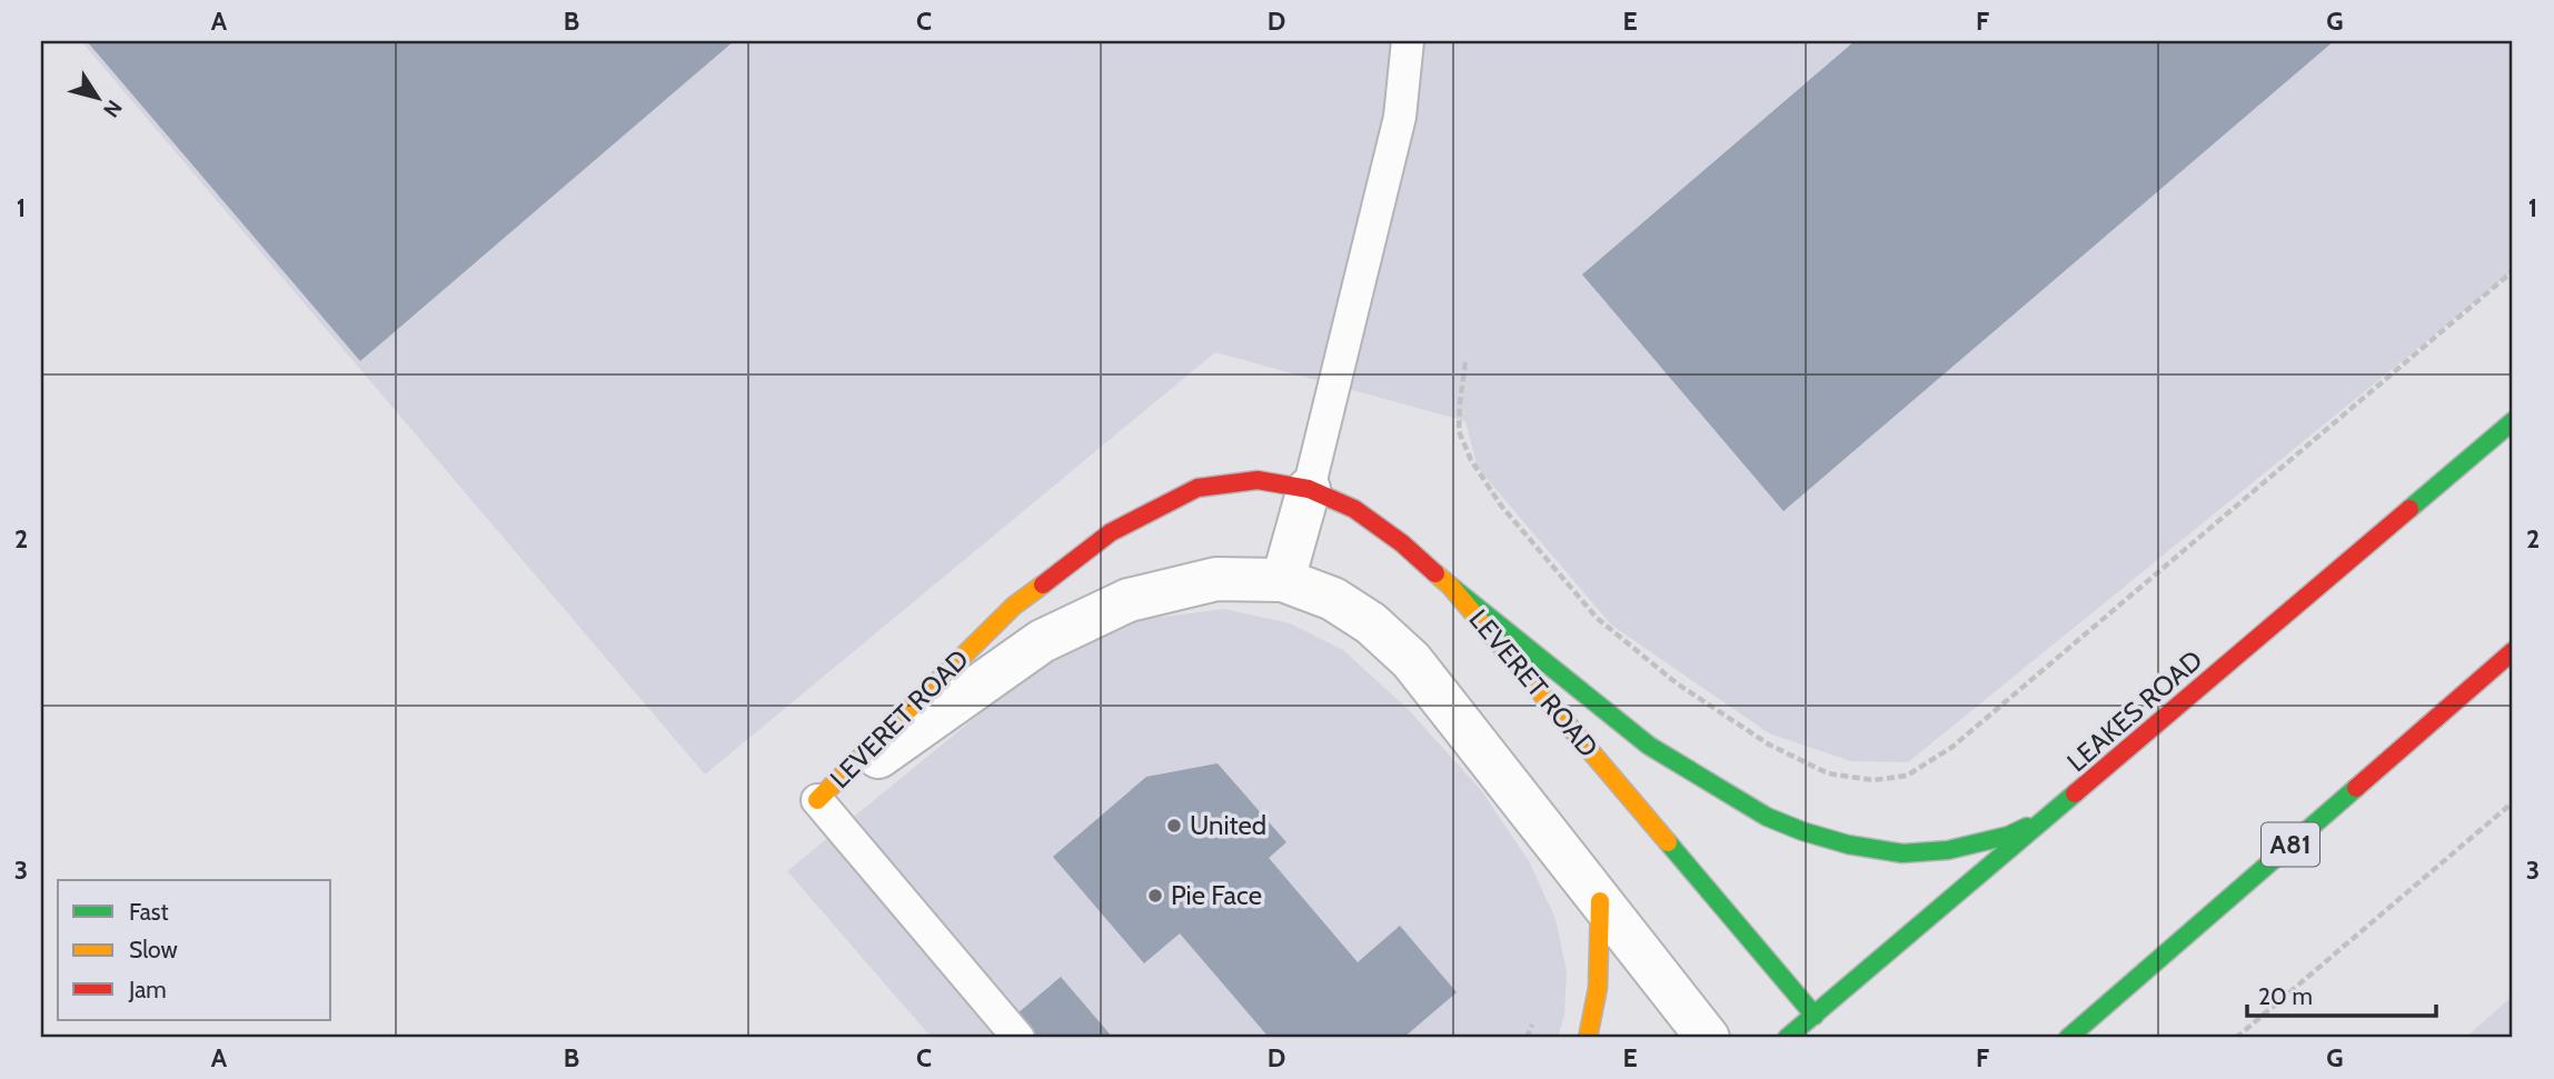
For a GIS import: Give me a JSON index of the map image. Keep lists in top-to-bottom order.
{
  "streets": {
    "main road": ["LEVERET ROAD", "LEAKES ROAD", "A81"]
  },
  "crossings": [
    ["LEVERET ROAD", "LEAKES ROAD"]
  ],
  "places": ["United", "Pie Face"],
  "legend": ["Fast", "Slow", "Jam"],
  "scale_bar": "20 m",
  "north": "bottom right",
  "grid": {
    "columns": [
      "A",
      "B",
      "C",
      "D",
      "E",
      "F",
      "G"
    ],
    "rows": ["1", "2", "3"]
  }
}
